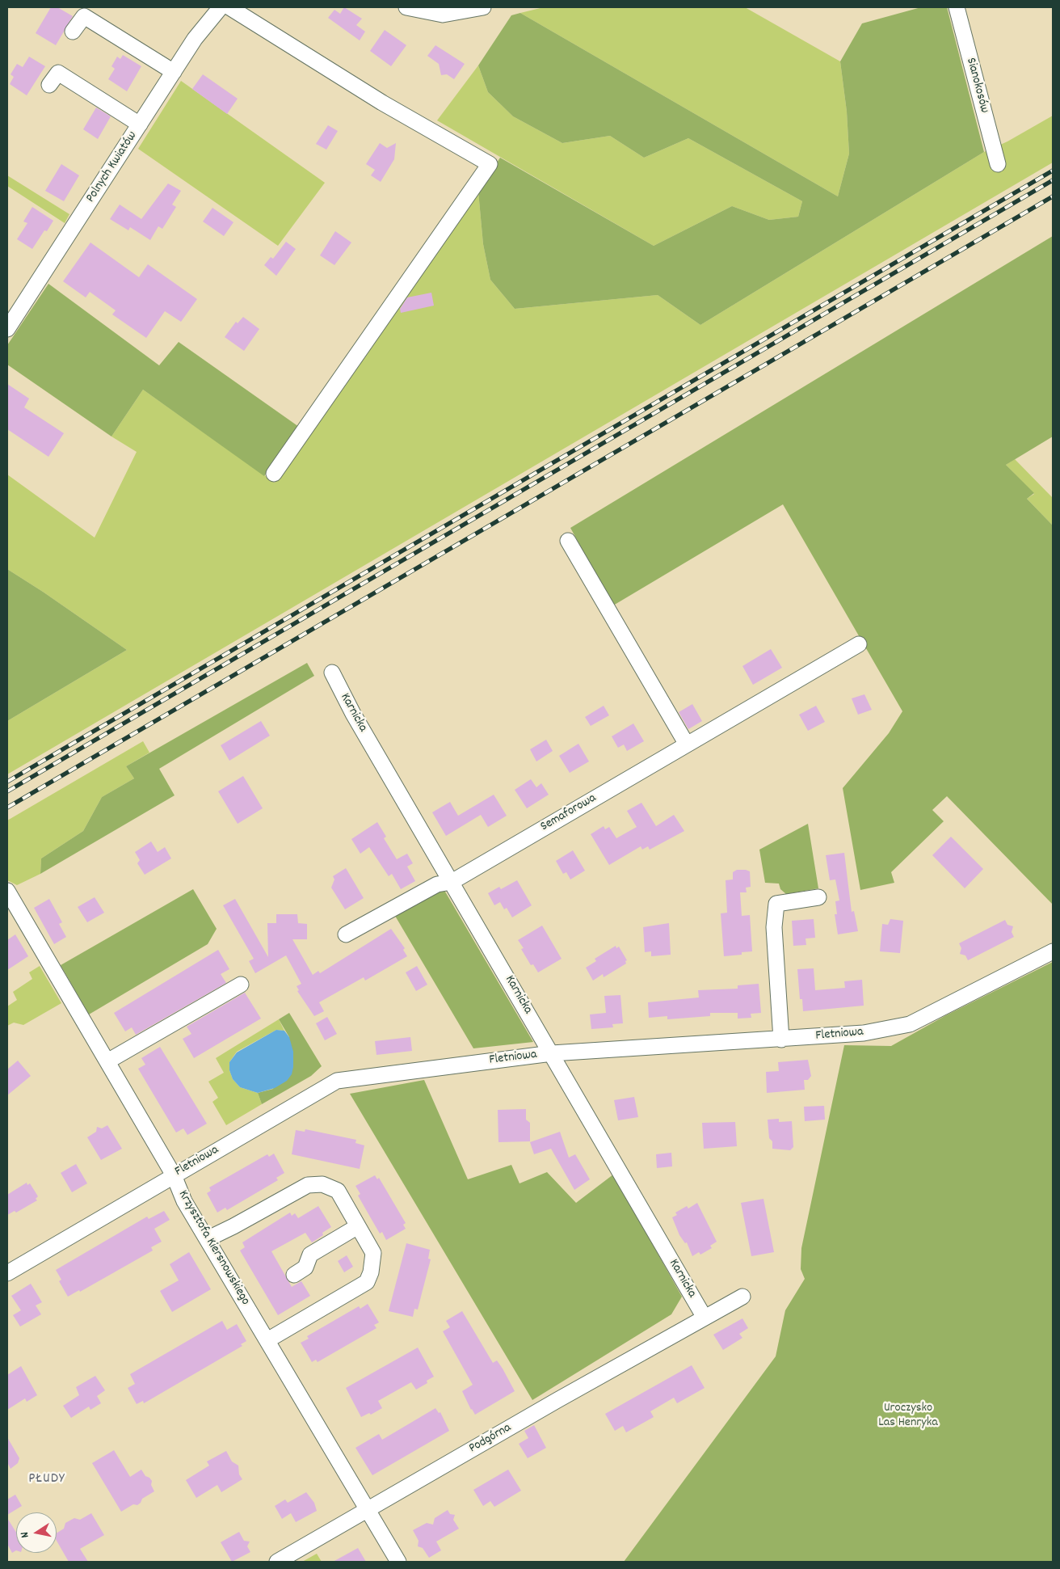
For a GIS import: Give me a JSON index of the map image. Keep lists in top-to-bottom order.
{
  "streets": {
    "street": [
      "Sianokosów",
      "Polnych Kwiatów",
      "Karnicka",
      "Semaforowa",
      "Fletniowa",
      "Krzysztofa Kiersnowskiego",
      "Podgórna"
    ]
  },
  "crossings": [
    ["Karnicka", "Semaforowa"],
    ["Karnicka", "Fletniowa"],
    ["Karnicka", "Podgórna"],
    ["Fletniowa", "Krzysztofa Kiersnowskiego"],
    ["Krzysztofa Kiersnowskiego", "Podgórna"]
  ],
  "districts": ["PŁUDY"],
  "parks": ["Uroczysko Las Henryka"],
  "north": "left"
}
